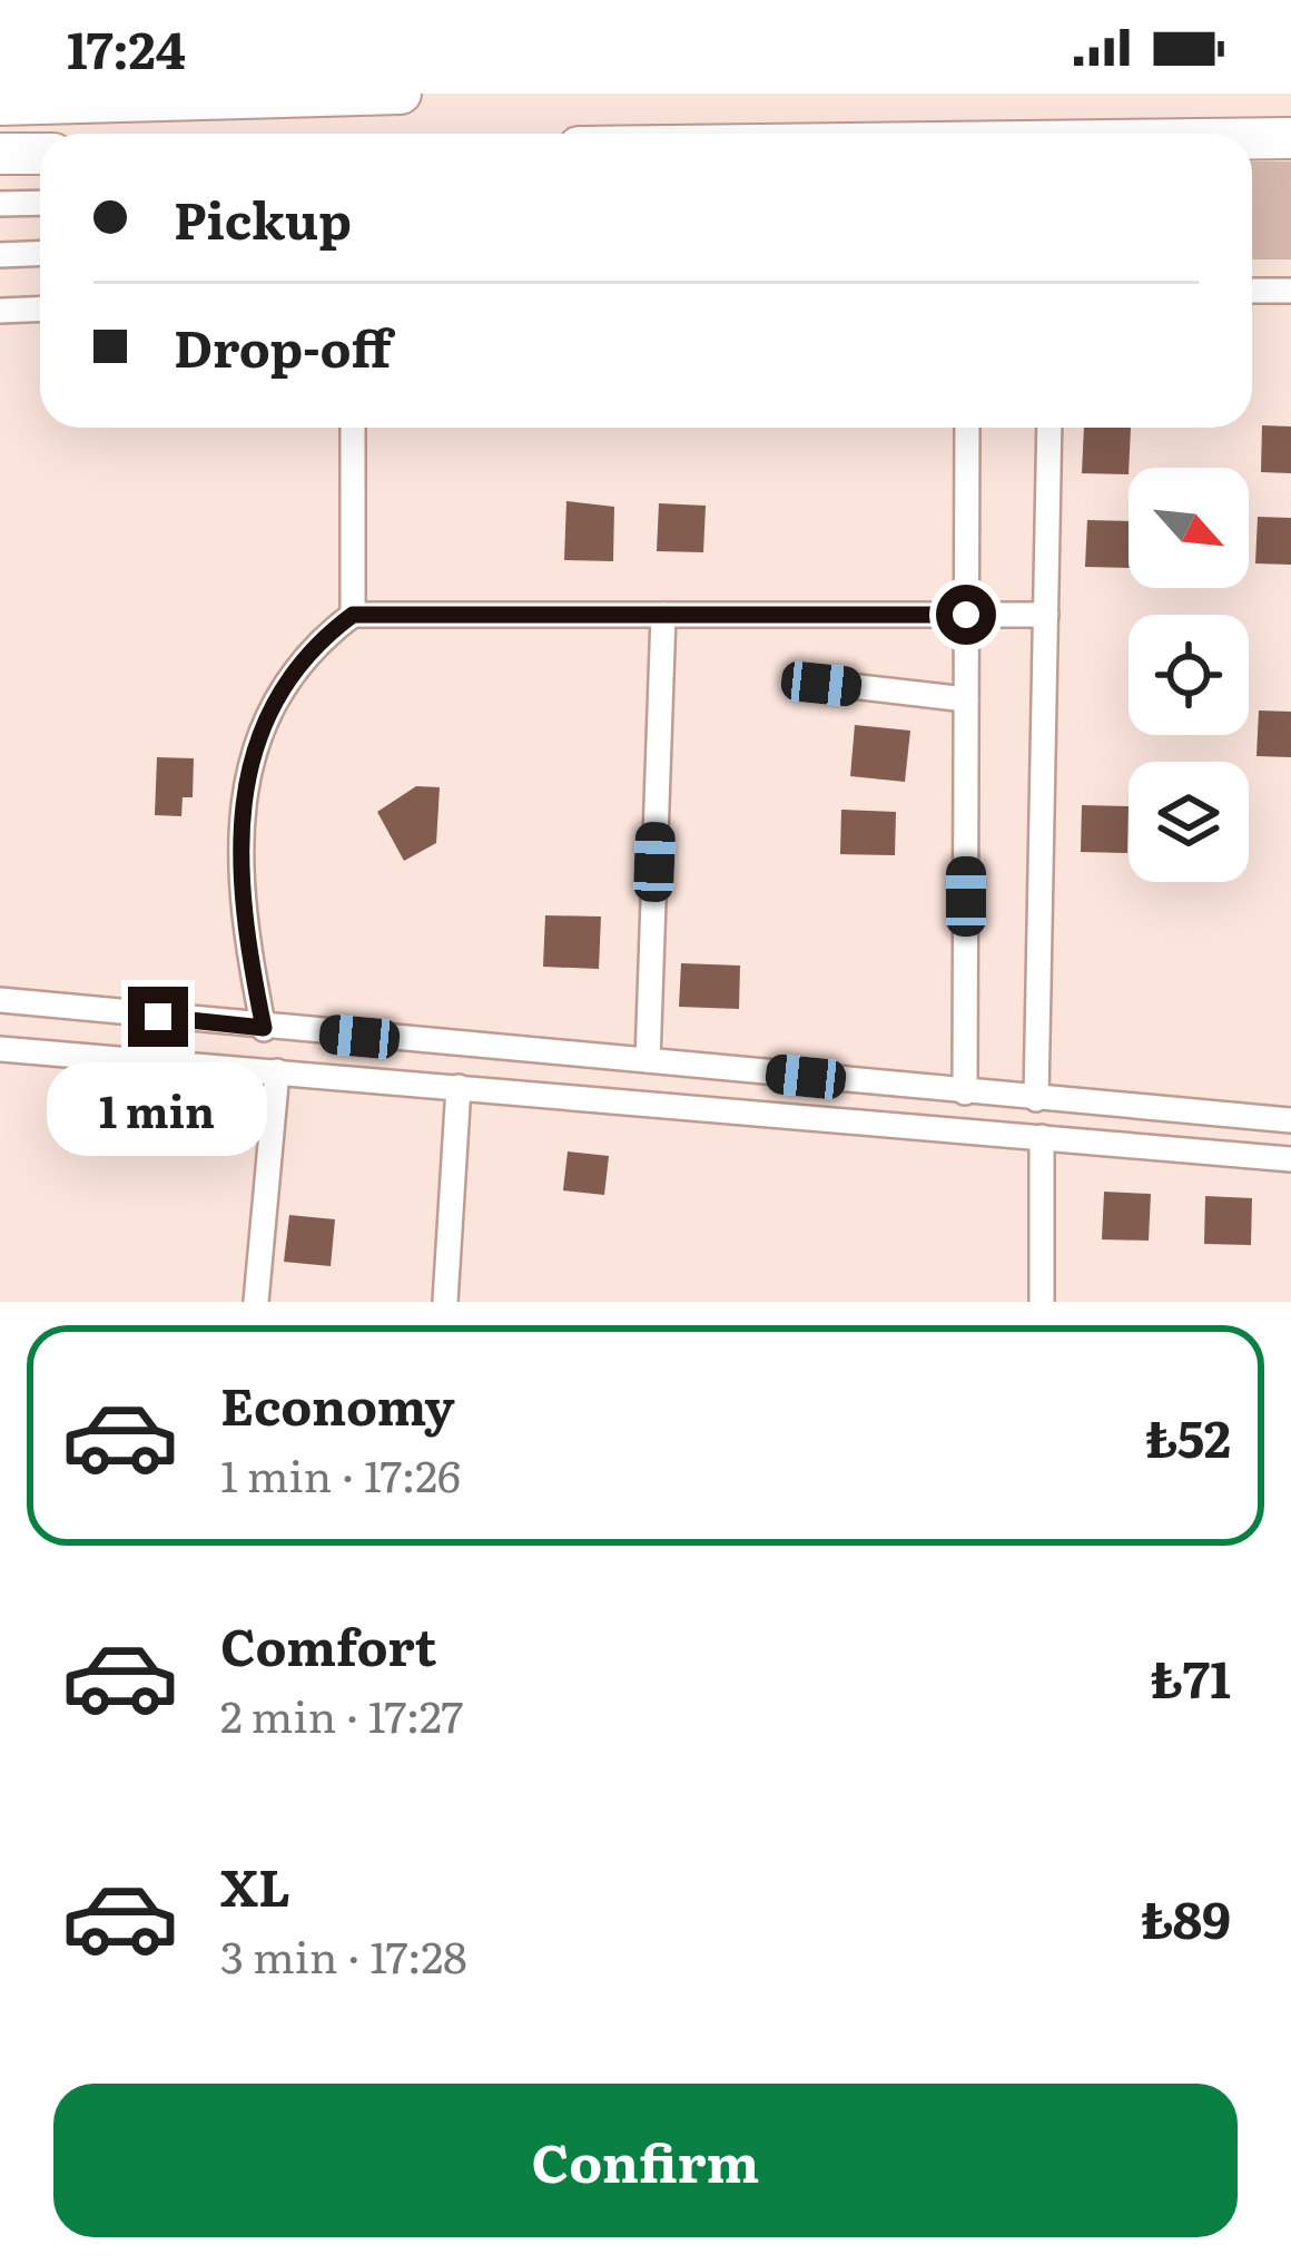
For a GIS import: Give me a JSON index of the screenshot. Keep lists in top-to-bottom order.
{
  "north": "bottom right",
  "page": {
    "status": "17:24",
    "banner": ["Pickup", "Drop-off"],
    "bubble": "1 min",
    "list": [
      {
        "name": "Economy",
        "note": "1 min · 17:26",
        "value": "₺52"
      },
      {
        "name": "Comfort",
        "note": "2 min · 17:27",
        "value": "₺71"
      },
      {
        "name": "XL",
        "note": "3 min · 17:28",
        "value": "₺89"
      }
    ],
    "buttons": "Confirm"
  }
}
